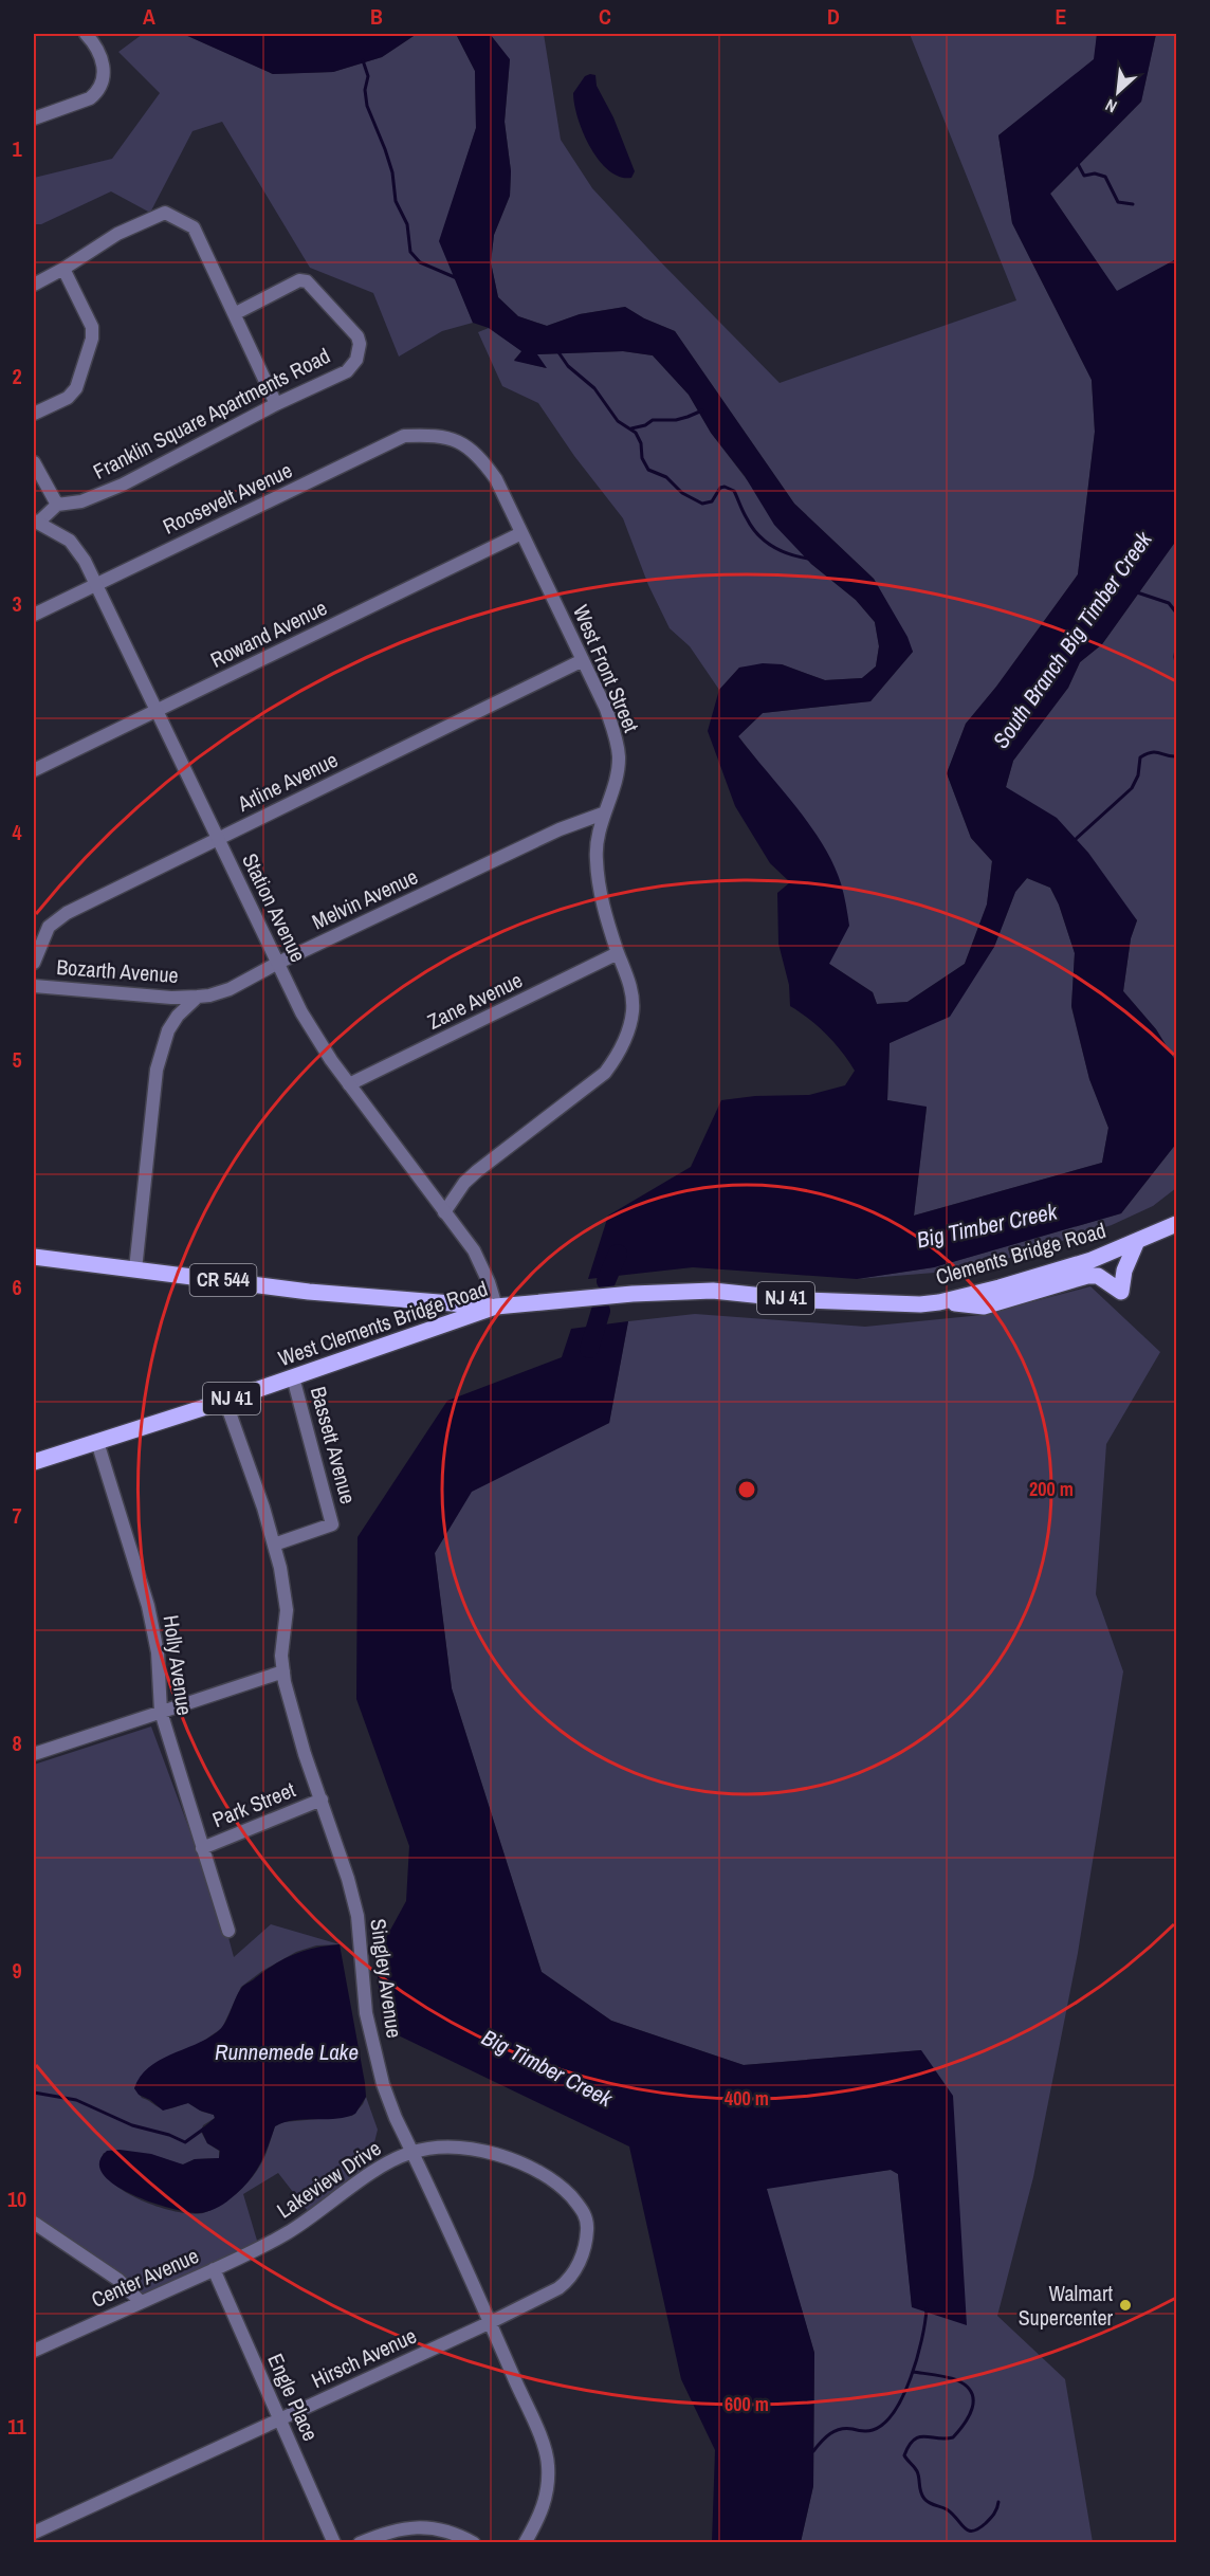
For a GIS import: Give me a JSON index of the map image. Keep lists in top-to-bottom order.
{
  "streets": {
    "main road": [
      "Clements Bridge Road",
      "CR 544",
      "NJ 41",
      "West Clements Bridge Road"
    ],
    "street": [
      "Franklin Square Apartments Road",
      "Roosevelt Avenue",
      "Rowand Avenue",
      "West Front Street",
      "Arline Avenue",
      "Melvin Avenue",
      "Station Avenue",
      "Bozarth Avenue",
      "Zane Avenue",
      "Bassett Avenue",
      "Holly Avenue",
      "Park Street",
      "Singley Avenue",
      "Lakeview Drive",
      "Center Avenue",
      "Hirsch Avenue",
      "Engle Place"
    ]
  },
  "crossings": [
    ["Roosevelt Avenue", "West Front Street"],
    ["Roosevelt Avenue", "Station Avenue"],
    ["Rowand Avenue", "West Front Street"],
    ["Rowand Avenue", "Station Avenue"],
    ["West Front Street", "Arline Avenue"],
    ["West Front Street", "Melvin Avenue"],
    ["West Front Street", "Station Avenue"],
    ["West Front Street", "Zane Avenue"],
    ["Arline Avenue", "Station Avenue"],
    ["Melvin Avenue", "Station Avenue"],
    ["Melvin Avenue", "Bozarth Avenue"],
    ["Station Avenue", "Zane Avenue"],
    ["Station Avenue", "CR 544"],
    ["Station Avenue", "West Clements Bridge Road"],
    ["Clements Bridge Road", "West Clements Bridge Road"],
    ["CR 544", "West Clements Bridge Road"],
    ["West Clements Bridge Road", "Bassett Avenue"],
    ["West Clements Bridge Road", "Holly Avenue"],
    ["West Clements Bridge Road", "Singley Avenue"],
    ["Bassett Avenue", "Singley Avenue"],
    ["Holly Avenue", "Park Street"],
    ["Park Street", "Singley Avenue"],
    ["Singley Avenue", "Lakeview Drive"],
    ["Singley Avenue", "Hirsch Avenue"],
    ["Lakeview Drive", "Center Avenue"],
    ["Lakeview Drive", "Hirsch Avenue"],
    ["Center Avenue", "Engle Place"],
    ["Hirsch Avenue", "Engle Place"]
  ],
  "water": ["South Branch Big Timber Creek", "Big Timber Creek", "Runnemede Lake"],
  "places": ["Walmart Supercenter"],
  "north": "bottom left",
  "grid": {
    "columns": [
      "A",
      "B",
      "C",
      "D",
      "E"
    ],
    "rows": [
      "1",
      "2",
      "3",
      "4",
      "5",
      "6",
      "7",
      "8",
      "9",
      "10",
      "11"
    ]
  },
  "rings": ["200 m", "400 m", "600 m"]
}
